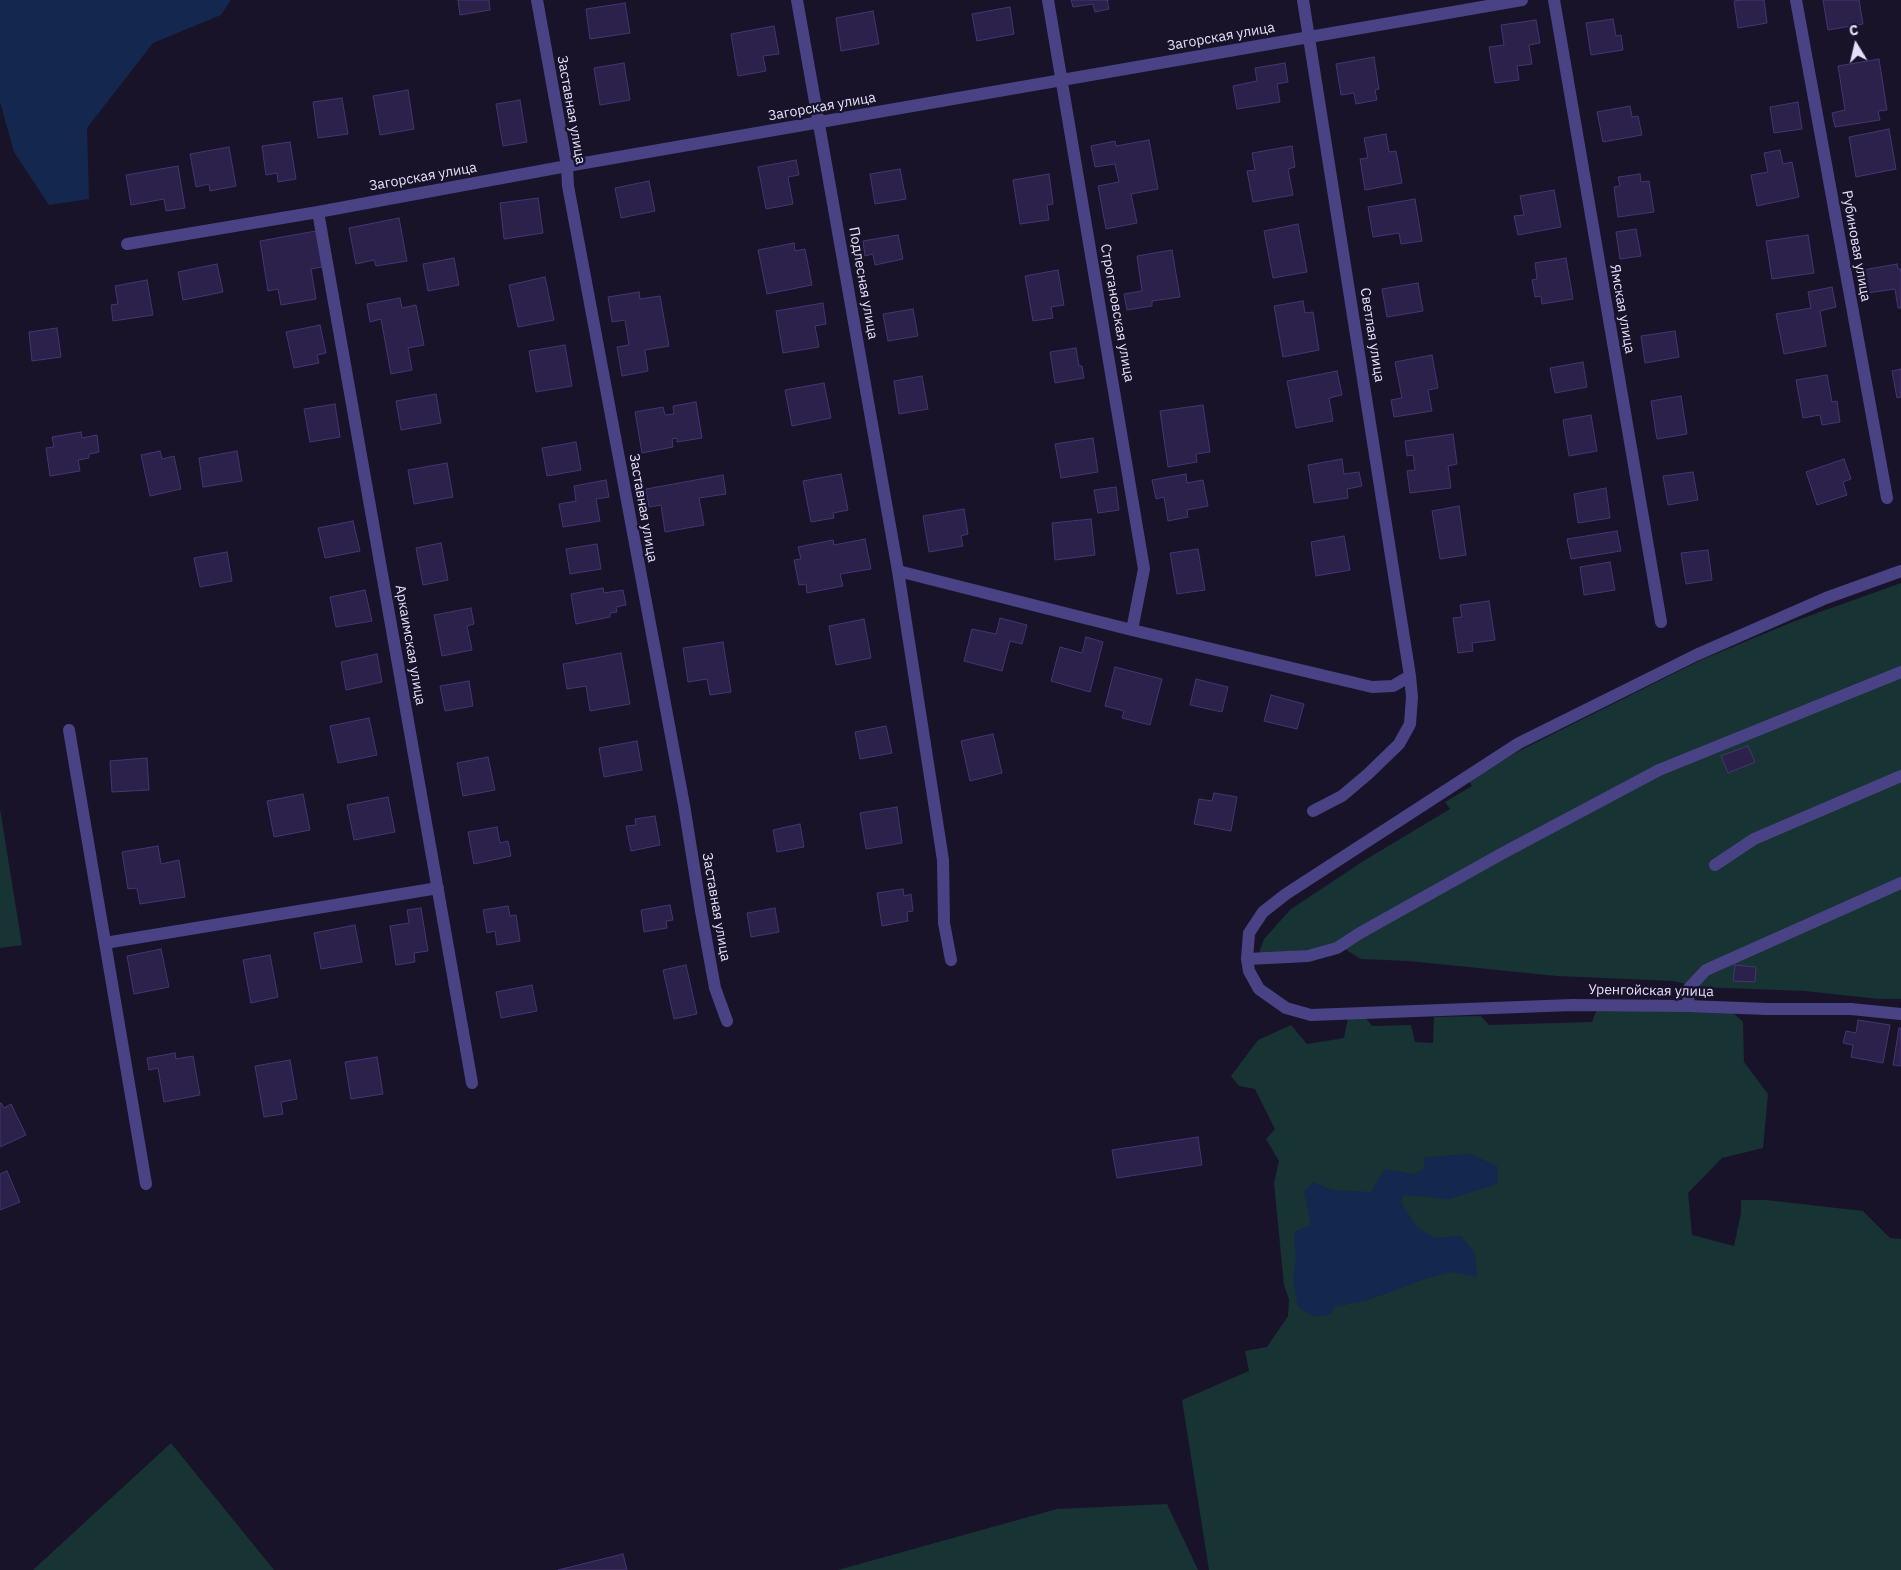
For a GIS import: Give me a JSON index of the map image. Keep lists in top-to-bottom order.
{
  "streets": {
    "street": [
      "Загорская улица",
      "Заставная улица",
      "Рубиновая улица",
      "Подлесная улица",
      "Ямская улица",
      "Строгановская улица",
      "Светлая улица",
      "Аркаимская улица",
      "Уренгойская улица"
    ]
  },
  "crossings": [
    ["Загорская улица", "Заставная улица"],
    ["Загорская улица", "Подлесная улица"],
    ["Загорская улица", "Строгановская улица"],
    ["Загорская улица", "Светлая улица"],
    ["Загорская улица", "Аркаимская улица"]
  ],
  "north": "top"
}
